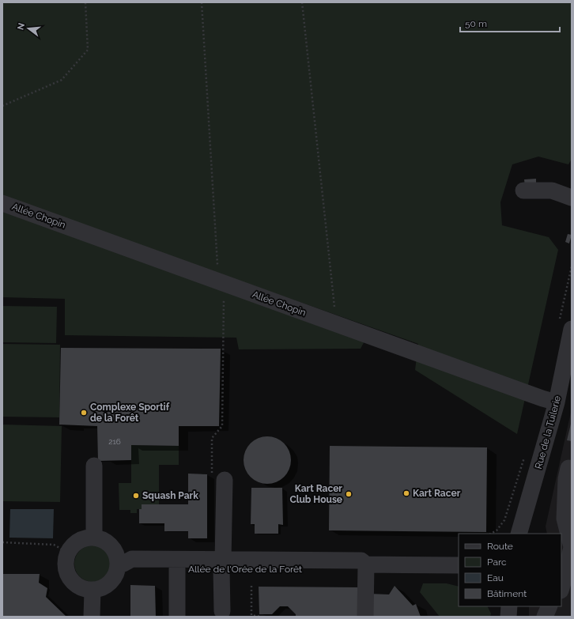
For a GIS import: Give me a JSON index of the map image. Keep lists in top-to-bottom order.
{
  "streets": {
    "street": ["Allée Chopin", "Rue de la Tuilerie", "Allée de l'Orée de la Forêt"]
  },
  "crossings": [
    ["Allée Chopin", "Rue de la Tuilerie"]
  ],
  "places": [
    "Complexe Sportif de la Forêt",
    "Kart Racer",
    "Kart Racer Club House",
    "Squash Park"
  ],
  "house_numbers": ["216"],
  "legend": [
    "Route",
    "Parc",
    "Eau",
    "Bâtiment"
  ],
  "scale_bar": "50 m",
  "north": "left"
}
